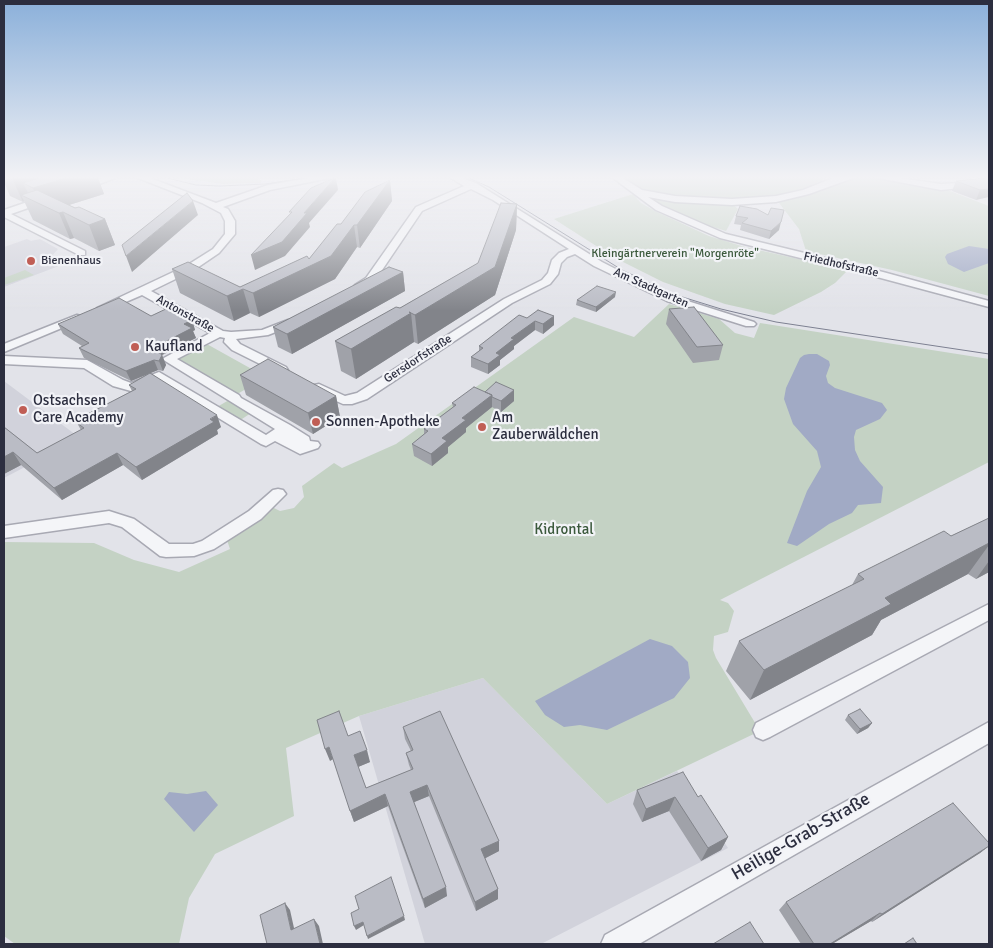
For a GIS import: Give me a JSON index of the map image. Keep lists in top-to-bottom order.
{
  "streets": {
    "street": [
      "Friedhofstraße",
      "Am Stadtgarten",
      "Antonstraße",
      "Gersdorfstraße",
      "Heilige-Grab-Straße"
    ]
  },
  "crossings": [
    ["Am Stadtgarten", "Gersdorfstraße"]
  ],
  "parks": ["Kleingärtnerverein \"Morgenröte\"", "Kidrontal"],
  "places": [
    "Bienenhaus",
    "Kaufland",
    "Ostsachsen Care Academy",
    "Sonnen-Apotheke",
    "Am Zauberwäldchen"
  ]
}
